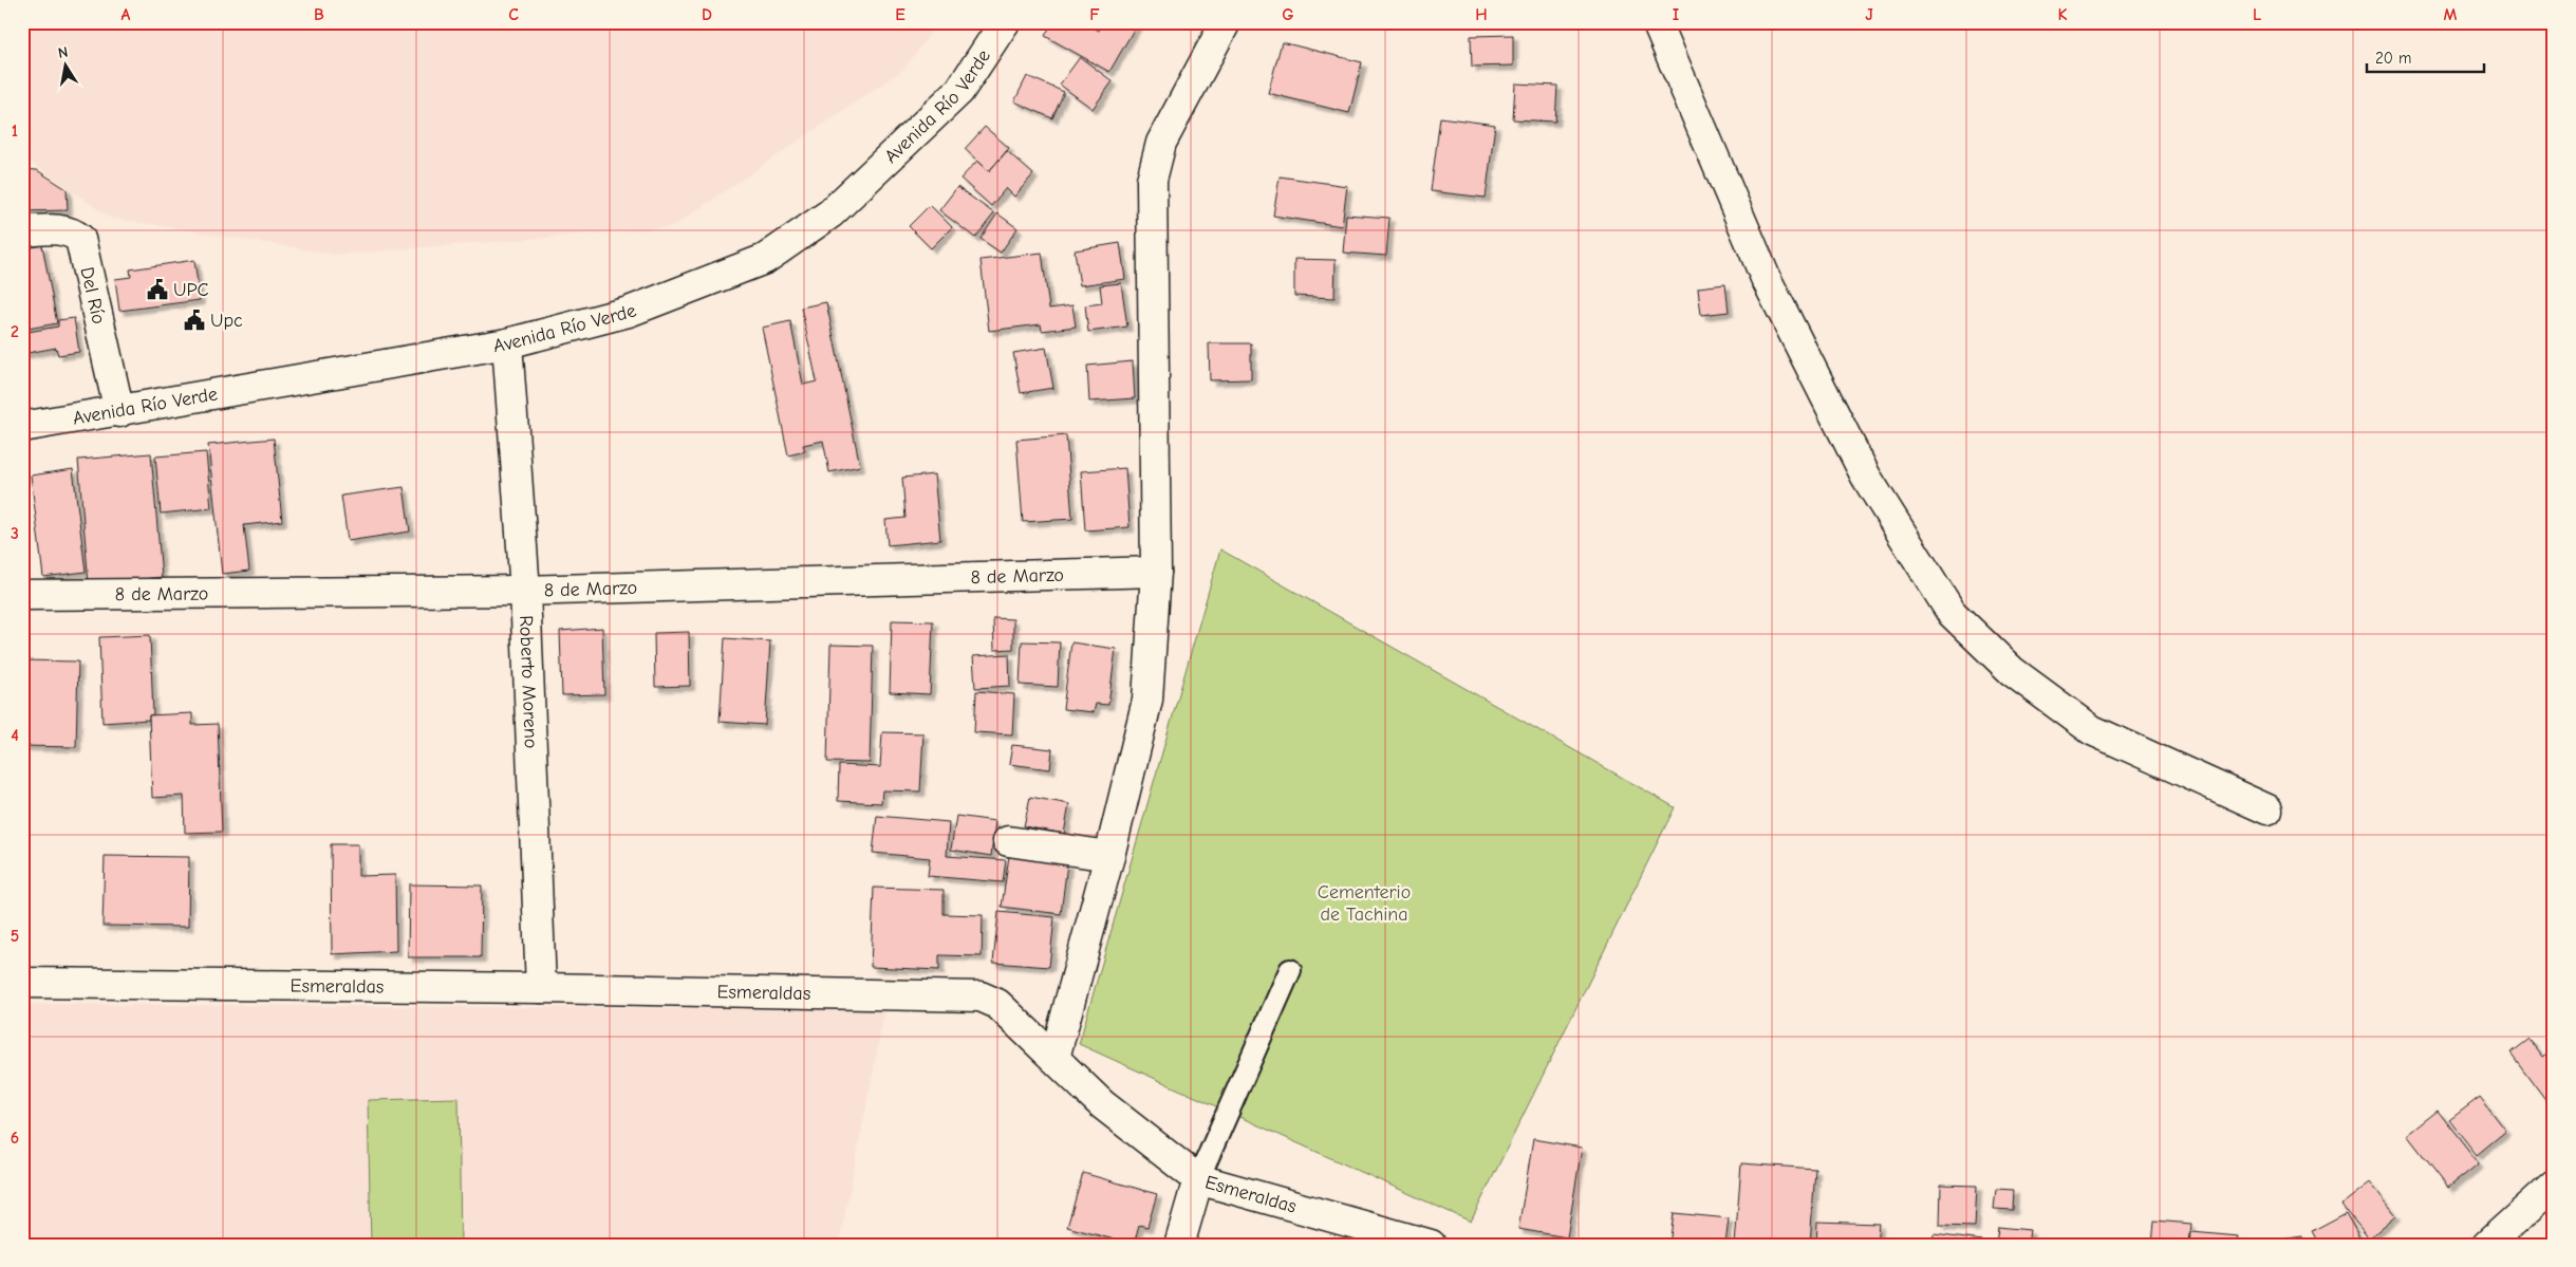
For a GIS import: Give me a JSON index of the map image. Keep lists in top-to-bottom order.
{
  "streets": {
    "street": [
      "Avenida Río Verde",
      "Del Río",
      "8 de Marzo",
      "Roberto Moreno",
      "Esmeraldas"
    ]
  },
  "crossings": [
    ["Avenida Río Verde", "Del Río"],
    ["Avenida Río Verde", "Roberto Moreno"],
    ["8 de Marzo", "Roberto Moreno"],
    ["Roberto Moreno", "Esmeraldas"]
  ],
  "parks": ["Cementerio de Tachina"],
  "places": {
    "public building": ["UPC", "Upc"]
  },
  "scale_bar": "20 m",
  "north": "top",
  "grid": {
    "columns": [
      "A",
      "B",
      "C",
      "D",
      "E",
      "F",
      "G",
      "H",
      "I",
      "J",
      "K",
      "L",
      "M"
    ],
    "rows": [
      "1",
      "2",
      "3",
      "4",
      "5",
      "6"
    ]
  }
}
